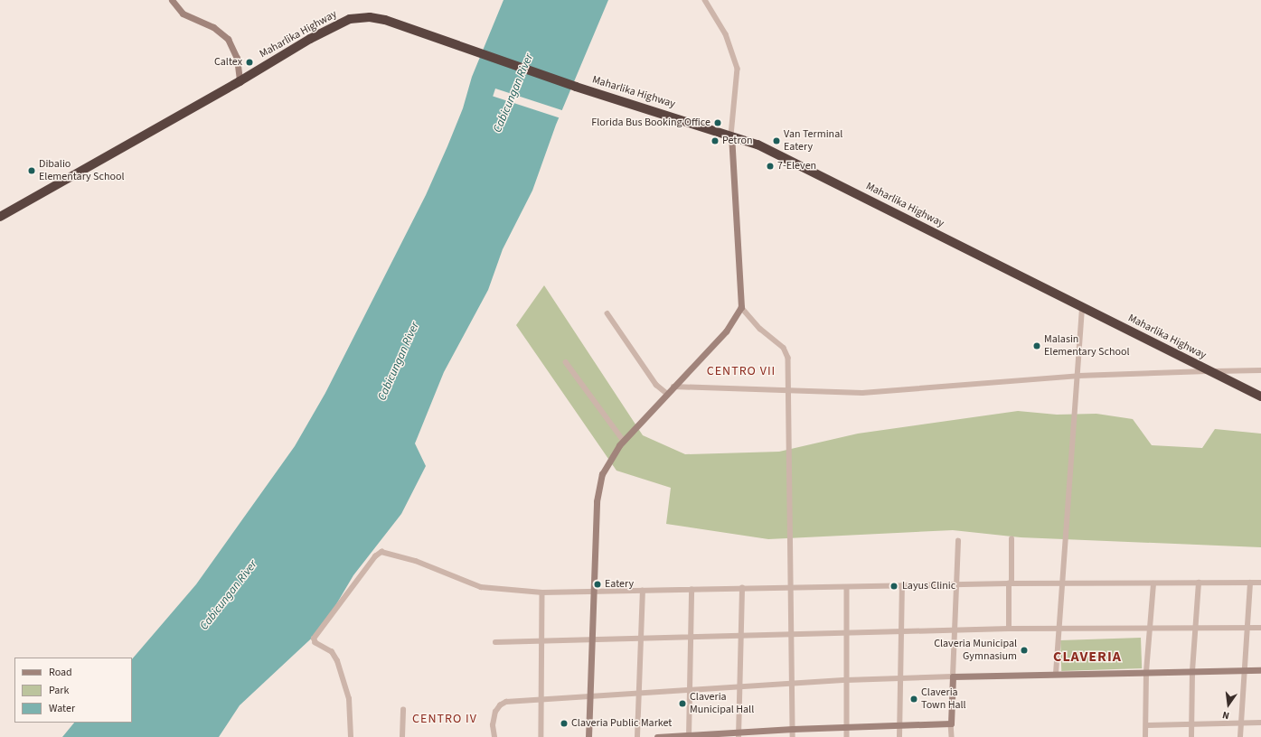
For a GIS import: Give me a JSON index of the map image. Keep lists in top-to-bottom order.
{
  "streets": {
    "highway": ["Maharlika Highway"]
  },
  "districts": ["CENTRO VII", "CLAVERIA", "CENTRO IV"],
  "water": ["Cabicungan River"],
  "places": [
    "Caltex",
    "Florida Bus Booking Office",
    "Petron",
    "Van Terminal Eatery",
    "7-Eleven",
    "Dibalio Elementary School",
    "Malasin Elementary School",
    "Eatery",
    "Layus Clinic",
    "Claveria Municipal Gymnasium",
    "Claveria Town Hall",
    "Claveria Municipal Hall",
    "Claveria Public Market"
  ],
  "legend": ["Road", "Park", "Water"],
  "north": "bottom"
}
